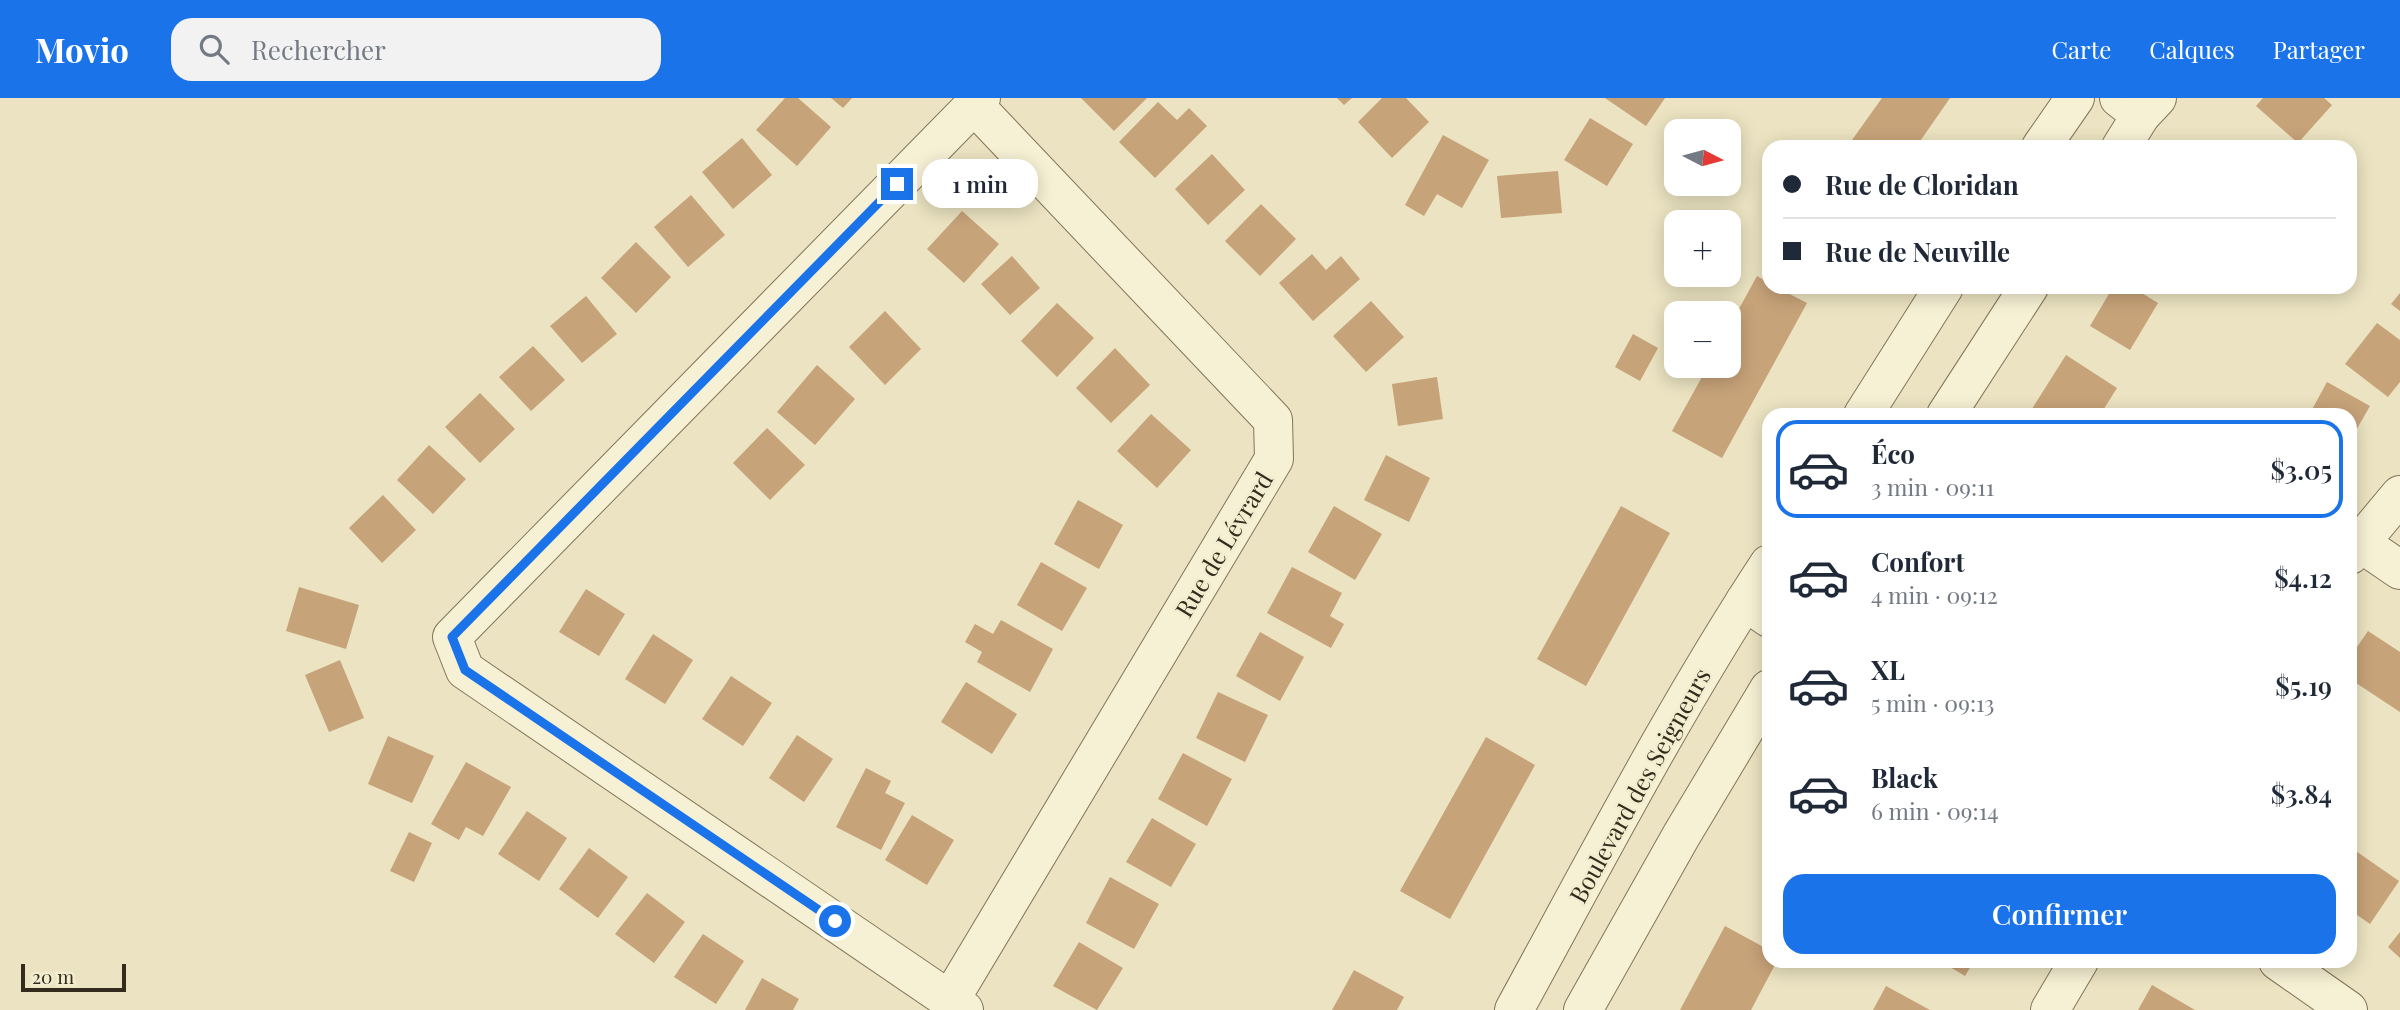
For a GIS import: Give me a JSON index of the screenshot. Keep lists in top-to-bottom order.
{
  "streets": {
    "street": ["Rue de Lévrard", "Boulevard des Seigneurs"]
  },
  "scale_bar": "20 m",
  "north": "right",
  "page": {
    "header": "Movio",
    "search": "Rechercher",
    "nav": ["Carte", "Calques", "Partager"],
    "map_buttons": ["+", "−"],
    "banner": ["Rue de Cloridan", "Rue de Neuville"],
    "bubble": "1 min",
    "list": [
      {
        "name": "Éco",
        "note": "3 min · 09:11",
        "value": "$3.05"
      },
      {
        "name": "Confort",
        "note": "4 min · 09:12",
        "value": "$4.12"
      },
      {
        "name": "XL",
        "note": "5 min · 09:13",
        "value": "$5.19"
      },
      {
        "name": "Black",
        "note": "6 min · 09:14",
        "value": "$3.84"
      }
    ],
    "buttons": "Confirmer",
    "scale": "20 m"
  }
}
